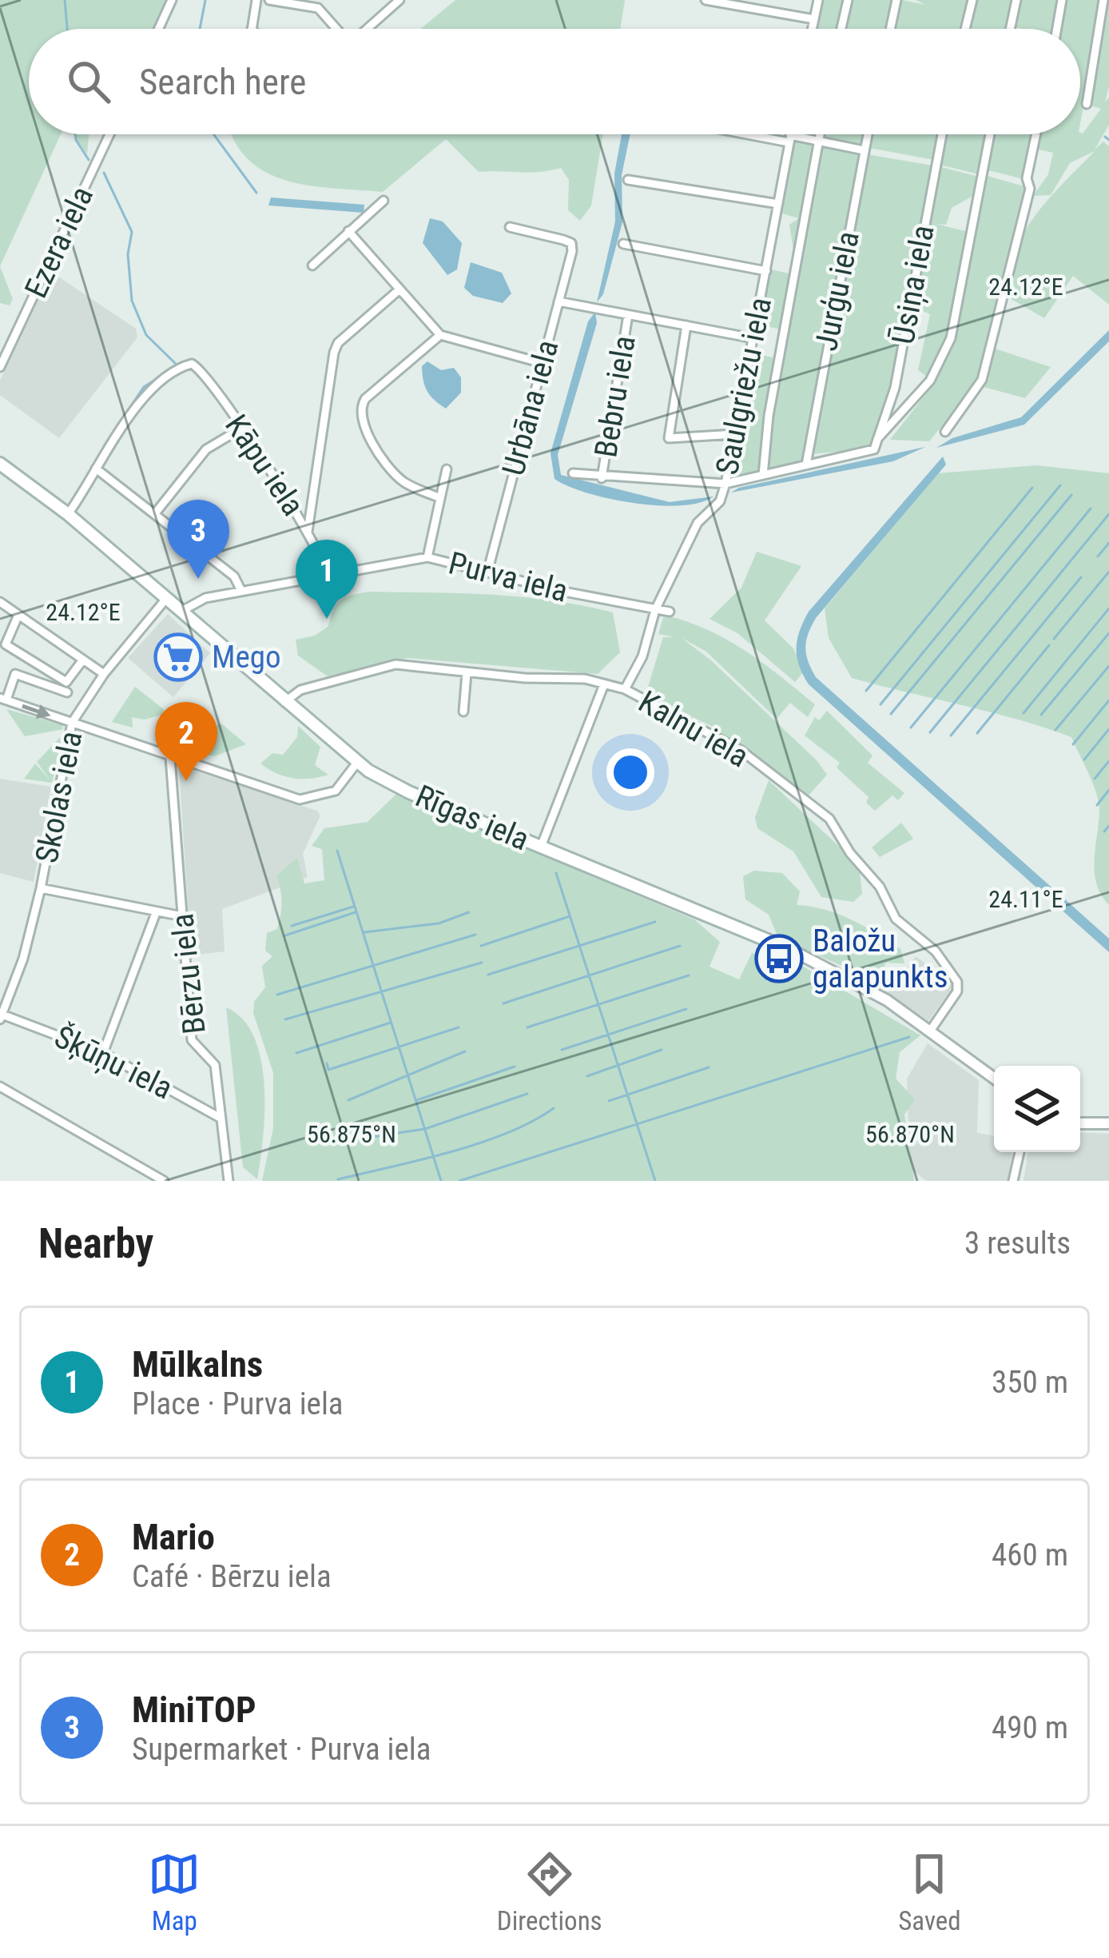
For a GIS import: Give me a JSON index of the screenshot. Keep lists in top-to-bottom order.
{
  "streets": {
    "main road": ["Rīgas iela"],
    "street": [
      "Ezera iela",
      "Ūsiņa iela",
      "Jurģu iela",
      "Saulgriežu iela",
      "Bebru iela",
      "Urbāna iela",
      "Kāpu iela",
      "Purva iela",
      "Kalnu iela",
      "Skolas iela",
      "Bērzu iela",
      "Šķūņu iela"
    ]
  },
  "crossings": [
    ["Ūsiņa iela", "Jurģu iela"],
    ["Saulgriežu iela", "Purva iela"],
    ["Saulgriežu iela", "Kalnu iela"],
    ["Urbāna iela", "Purva iela"],
    ["Kāpu iela", "Purva iela"],
    ["Purva iela", "Rīgas iela"],
    ["Kalnu iela", "Rīgas iela"],
    ["Skolas iela", "Rīgas iela"],
    ["Skolas iela", "Šķūņu iela"],
    ["Bērzu iela", "Šķūņu iela"]
  ],
  "places": {
    "supermarket": ["Mego"],
    "bus stop": ["Baložu galapunkts"]
  },
  "page": {
    "search": "Search here",
    "pins": ["3", "1", "2"],
    "heading": ["Nearby", "3 results"],
    "list": [
      {
        "mark": "1",
        "name": "Mūlkalns",
        "note": "Place · Purva iela",
        "value": "350 m"
      },
      {
        "mark": "2",
        "name": "Mario",
        "note": "Café · Bērzu iela",
        "value": "460 m"
      },
      {
        "mark": "3",
        "name": "MiniTOP",
        "note": "Supermarket · Purva iela",
        "value": "490 m"
      }
    ],
    "nav": ["Map", "Directions", "Saved"]
  },
  "coordinates": [
    "24.12°E",
    "24.11°E",
    "56.875°N",
    "56.870°N"
  ]
}
